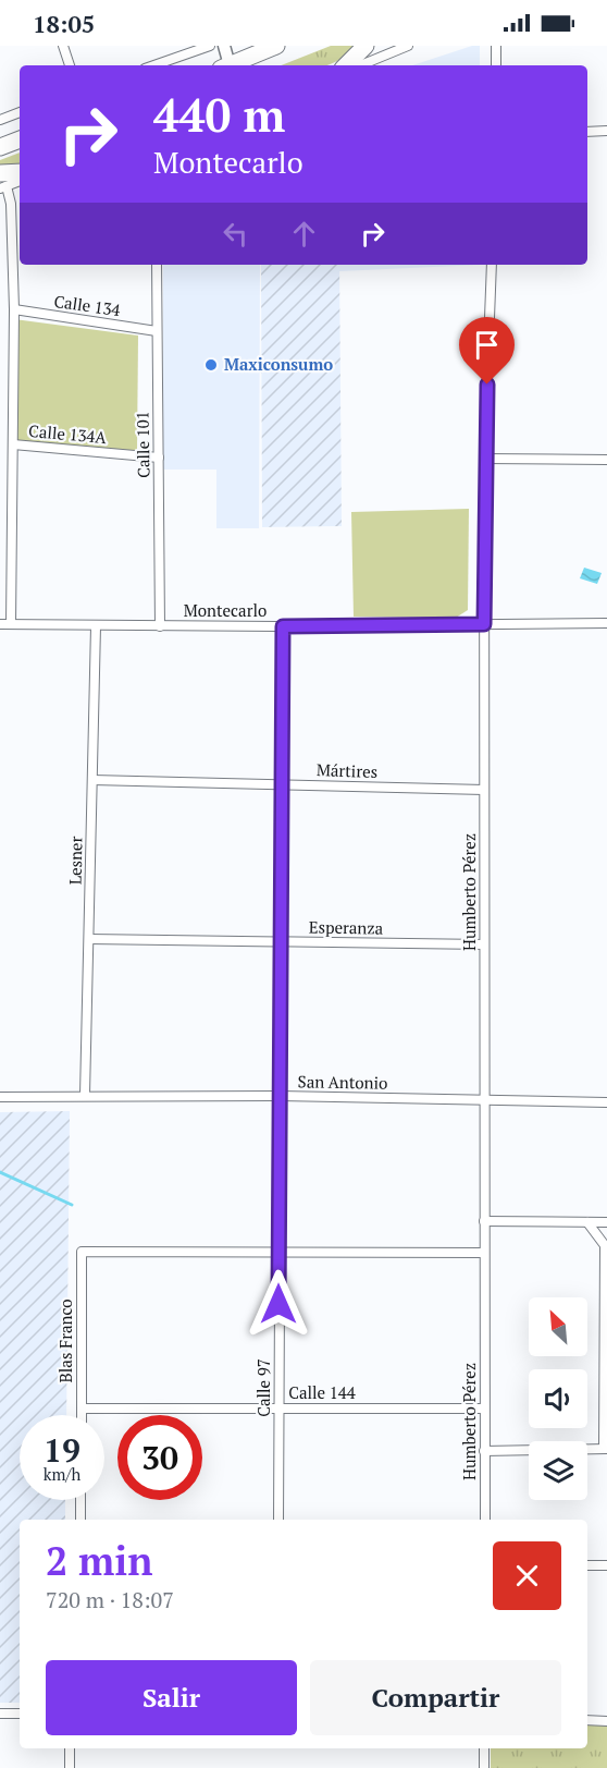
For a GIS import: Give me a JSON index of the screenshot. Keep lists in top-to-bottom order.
{
  "streets": {
    "street": [
      "Calle 134",
      "Calle 134A",
      "Calle 101",
      "Montecarlo",
      "Mártires",
      "Lesner",
      "Humberto Pérez",
      "Esperanza",
      "San Antonio",
      "Blas Franco",
      "Calle 97",
      "Calle 144"
    ]
  },
  "crossings": [
    ["Calle 134", "Calle 101"],
    ["Calle 134A", "Calle 101"],
    ["Calle 101", "Montecarlo"],
    ["Montecarlo", "Lesner"],
    ["Montecarlo", "Humberto Pérez"],
    ["Montecarlo", "Calle 97"],
    ["Mártires", "Lesner"],
    ["Mártires", "Humberto Pérez"],
    ["Mártires", "Calle 97"],
    ["Lesner", "Esperanza"],
    ["Lesner", "San Antonio"],
    ["Humberto Pérez", "Esperanza"],
    ["Humberto Pérez", "San Antonio"],
    ["Humberto Pérez", "Calle 144"],
    ["Esperanza", "Calle 97"],
    ["San Antonio", "Calle 97"],
    ["Blas Franco", "Calle 97"],
    ["Blas Franco", "Calle 144"],
    ["Calle 97", "Calle 144"]
  ],
  "places": ["Maxiconsumo"],
  "north": "top left",
  "page": {
    "status": "18:05",
    "turn": ["440 m", "Montecarlo"],
    "speed": "19 km/h",
    "limit": "30",
    "heading": ["2 min", "720 m · 18:07"],
    "buttons": ["Salir", "Compartir"]
  }
}
